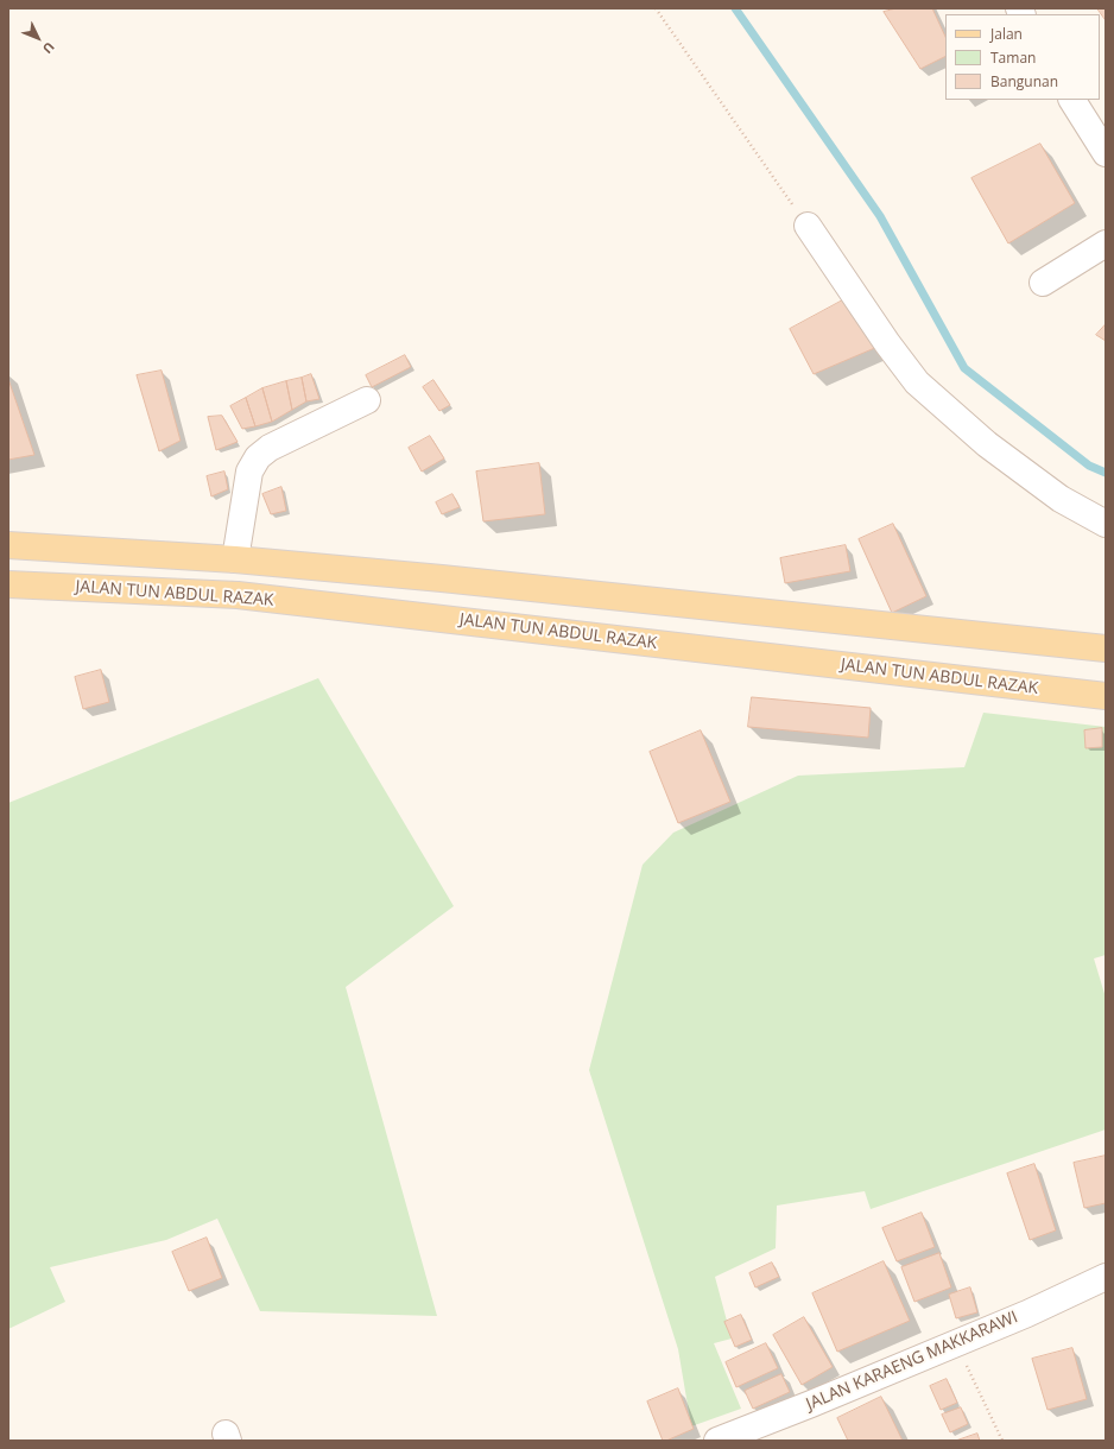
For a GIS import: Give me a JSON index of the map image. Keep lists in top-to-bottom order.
{
  "streets": {
    "main road": ["JALAN TUN ABDUL RAZAK"],
    "street": ["JALAN KARAENG MAKKARAWI"]
  },
  "legend": ["Jalan", "Taman", "Bangunan"],
  "north": "bottom right"
}
